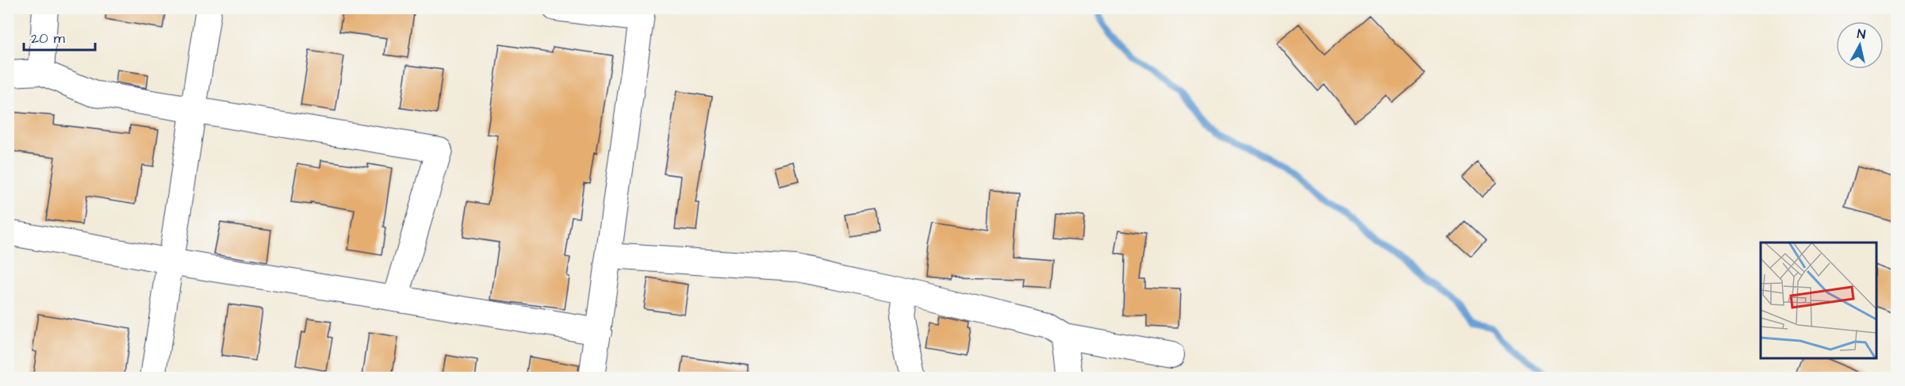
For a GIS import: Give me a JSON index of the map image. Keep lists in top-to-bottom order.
{
  "scale_bar": "20 m",
  "north": "top"
}
